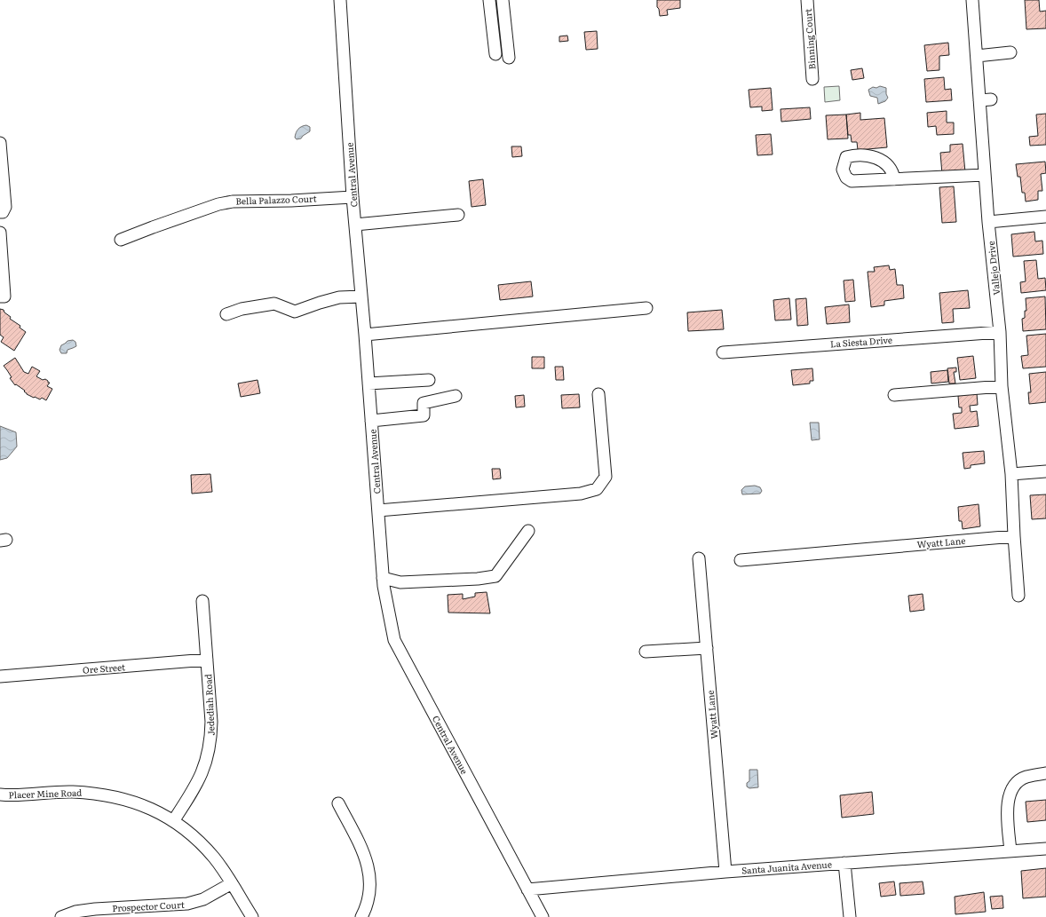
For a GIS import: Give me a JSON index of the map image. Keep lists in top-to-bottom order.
{
  "streets": {
    "street": [
      "Binning Court",
      "Central Avenue",
      "Bella Palazzo Court",
      "Vallejo Drive",
      "La Siesta Drive",
      "Wyatt Lane",
      "Ore Street",
      "Jedediah Road",
      "Placer Mine Road",
      "Santa Juanita Avenue",
      "Prospector Court"
    ]
  },
  "crossings": [
    ["Central Avenue", "Bella Palazzo Court"],
    ["Central Avenue", "Santa Juanita Avenue"],
    ["Vallejo Drive", "La Siesta Drive"],
    ["Vallejo Drive", "Wyatt Lane"],
    ["Wyatt Lane", "Santa Juanita Avenue"],
    ["Ore Street", "Jedediah Road"],
    ["Jedediah Road", "Placer Mine Road"],
    ["Placer Mine Road", "Prospector Court"]
  ]
}
